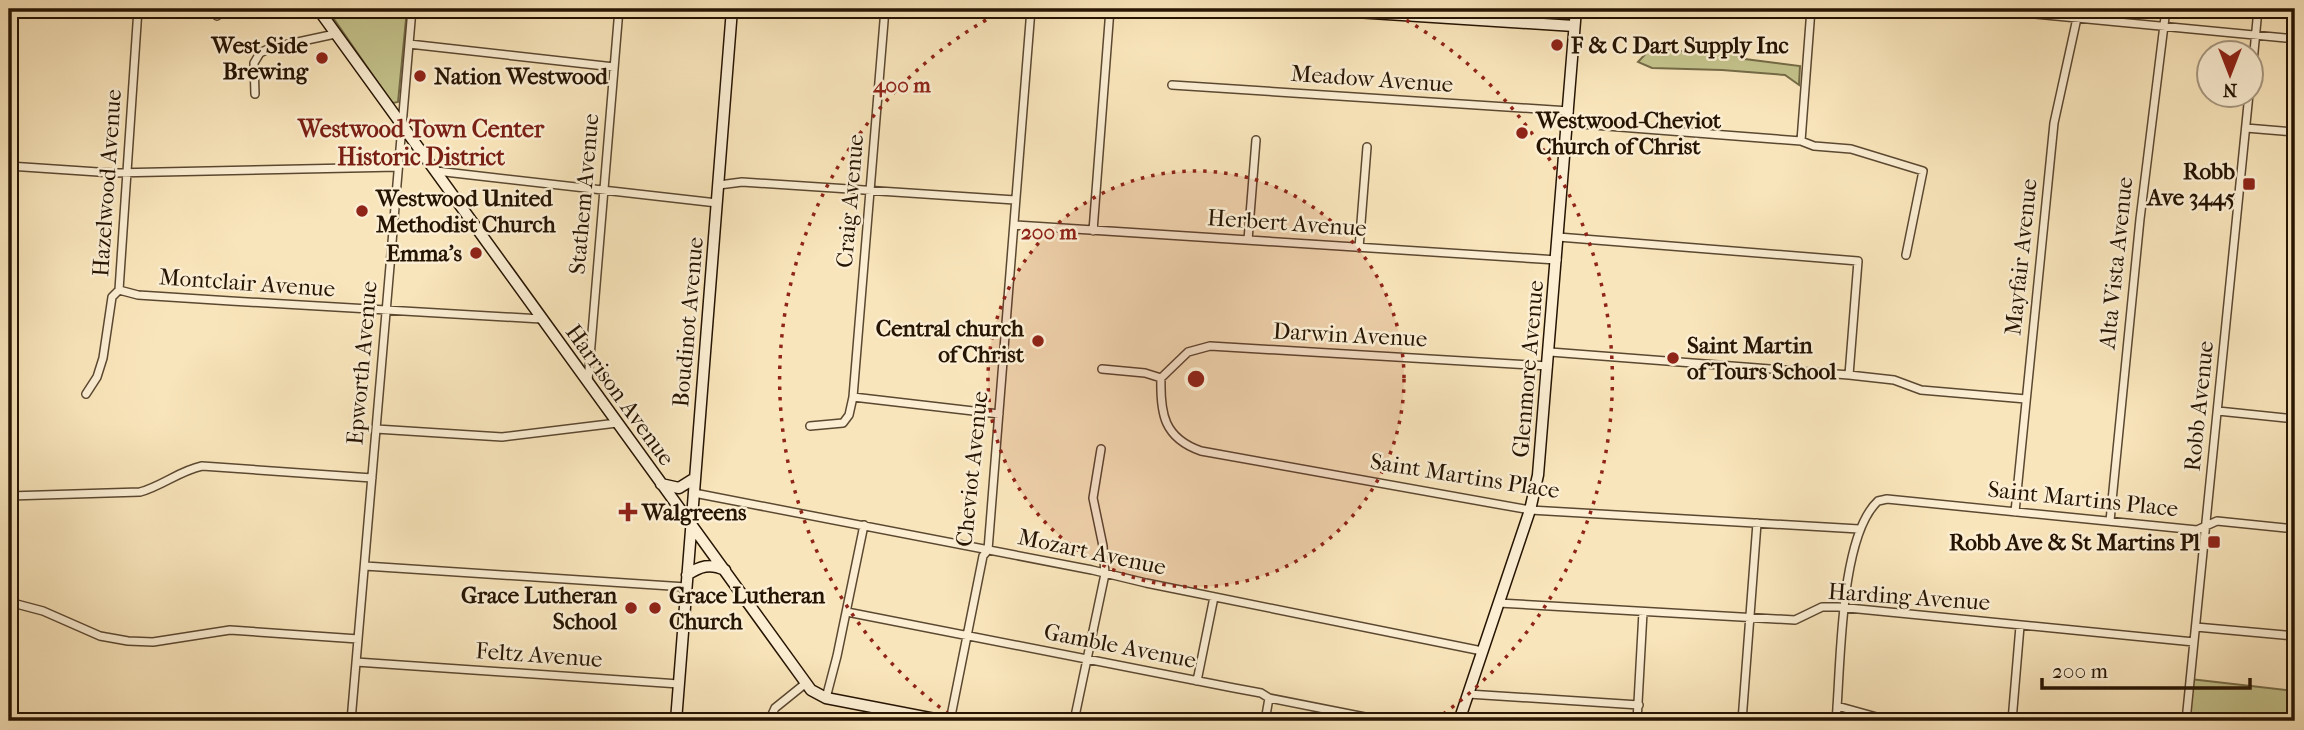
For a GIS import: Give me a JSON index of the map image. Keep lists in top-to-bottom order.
{
  "streets": {
    "street": [
      "Meadow Avenue",
      "Hazelwood Avenue",
      "Stathem Avenue",
      "Craig Avenue",
      "Herbert Avenue",
      "Mayfair Avenue",
      "Alta Vista Avenue",
      "Montclair Avenue",
      "Boudinot Avenue",
      "Darwin Avenue",
      "Epworth Avenue",
      "Glenmore Avenue",
      "Harrison Avenue",
      "Robb Avenue",
      "Cheviot Avenue",
      "Saint Martins Place",
      "Mozart Avenue",
      "Harding Avenue",
      "Gamble Avenue",
      "Feltz Avenue"
    ]
  },
  "crossings": [
    ["Meadow Avenue", "Glenmore Avenue"],
    ["Hazelwood Avenue", "Montclair Avenue"],
    ["Stathem Avenue", "Harrison Avenue"],
    ["Herbert Avenue", "Glenmore Avenue"],
    ["Herbert Avenue", "Cheviot Avenue"],
    ["Mayfair Avenue", "Saint Martins Place"],
    ["Alta Vista Avenue", "Saint Martins Place"],
    ["Montclair Avenue", "Epworth Avenue"],
    ["Montclair Avenue", "Harrison Avenue"],
    ["Boudinot Avenue", "Harrison Avenue"],
    ["Boudinot Avenue", "Mozart Avenue"],
    ["Boudinot Avenue", "Feltz Avenue"],
    ["Darwin Avenue", "Glenmore Avenue"],
    ["Darwin Avenue", "Saint Martins Place"],
    ["Epworth Avenue", "Harrison Avenue"],
    ["Epworth Avenue", "Feltz Avenue"],
    ["Glenmore Avenue", "Saint Martins Place"],
    ["Glenmore Avenue", "Mozart Avenue"],
    ["Glenmore Avenue", "Harding Avenue"],
    ["Harrison Avenue", "Cheviot Avenue"],
    ["Robb Avenue", "Saint Martins Place"],
    ["Robb Avenue", "Harding Avenue"],
    ["Cheviot Avenue", "Mozart Avenue"],
    ["Cheviot Avenue", "Gamble Avenue"]
  ],
  "districts": ["Westwood Town Center Historic District"],
  "places": {
    "other": [
      "F & C Dart Supply Inc",
      "West Side Brewing",
      "Nation Westwood",
      "Westwood-Cheviot Church of Christ",
      "Westwood United Methodist Church",
      "Emma's",
      "Central church of Christ",
      "Saint Martin of Tours School",
      "Grace Lutheran School",
      "Grace Lutheran Church"
    ],
    "transit": ["Robb Ave 3445", "Robb Ave & St Martins Pl"],
    "health": ["Walgreens"]
  },
  "scale_bar": "200 m",
  "north": "bottom",
  "rings": ["400 m", "200 m"]
}
